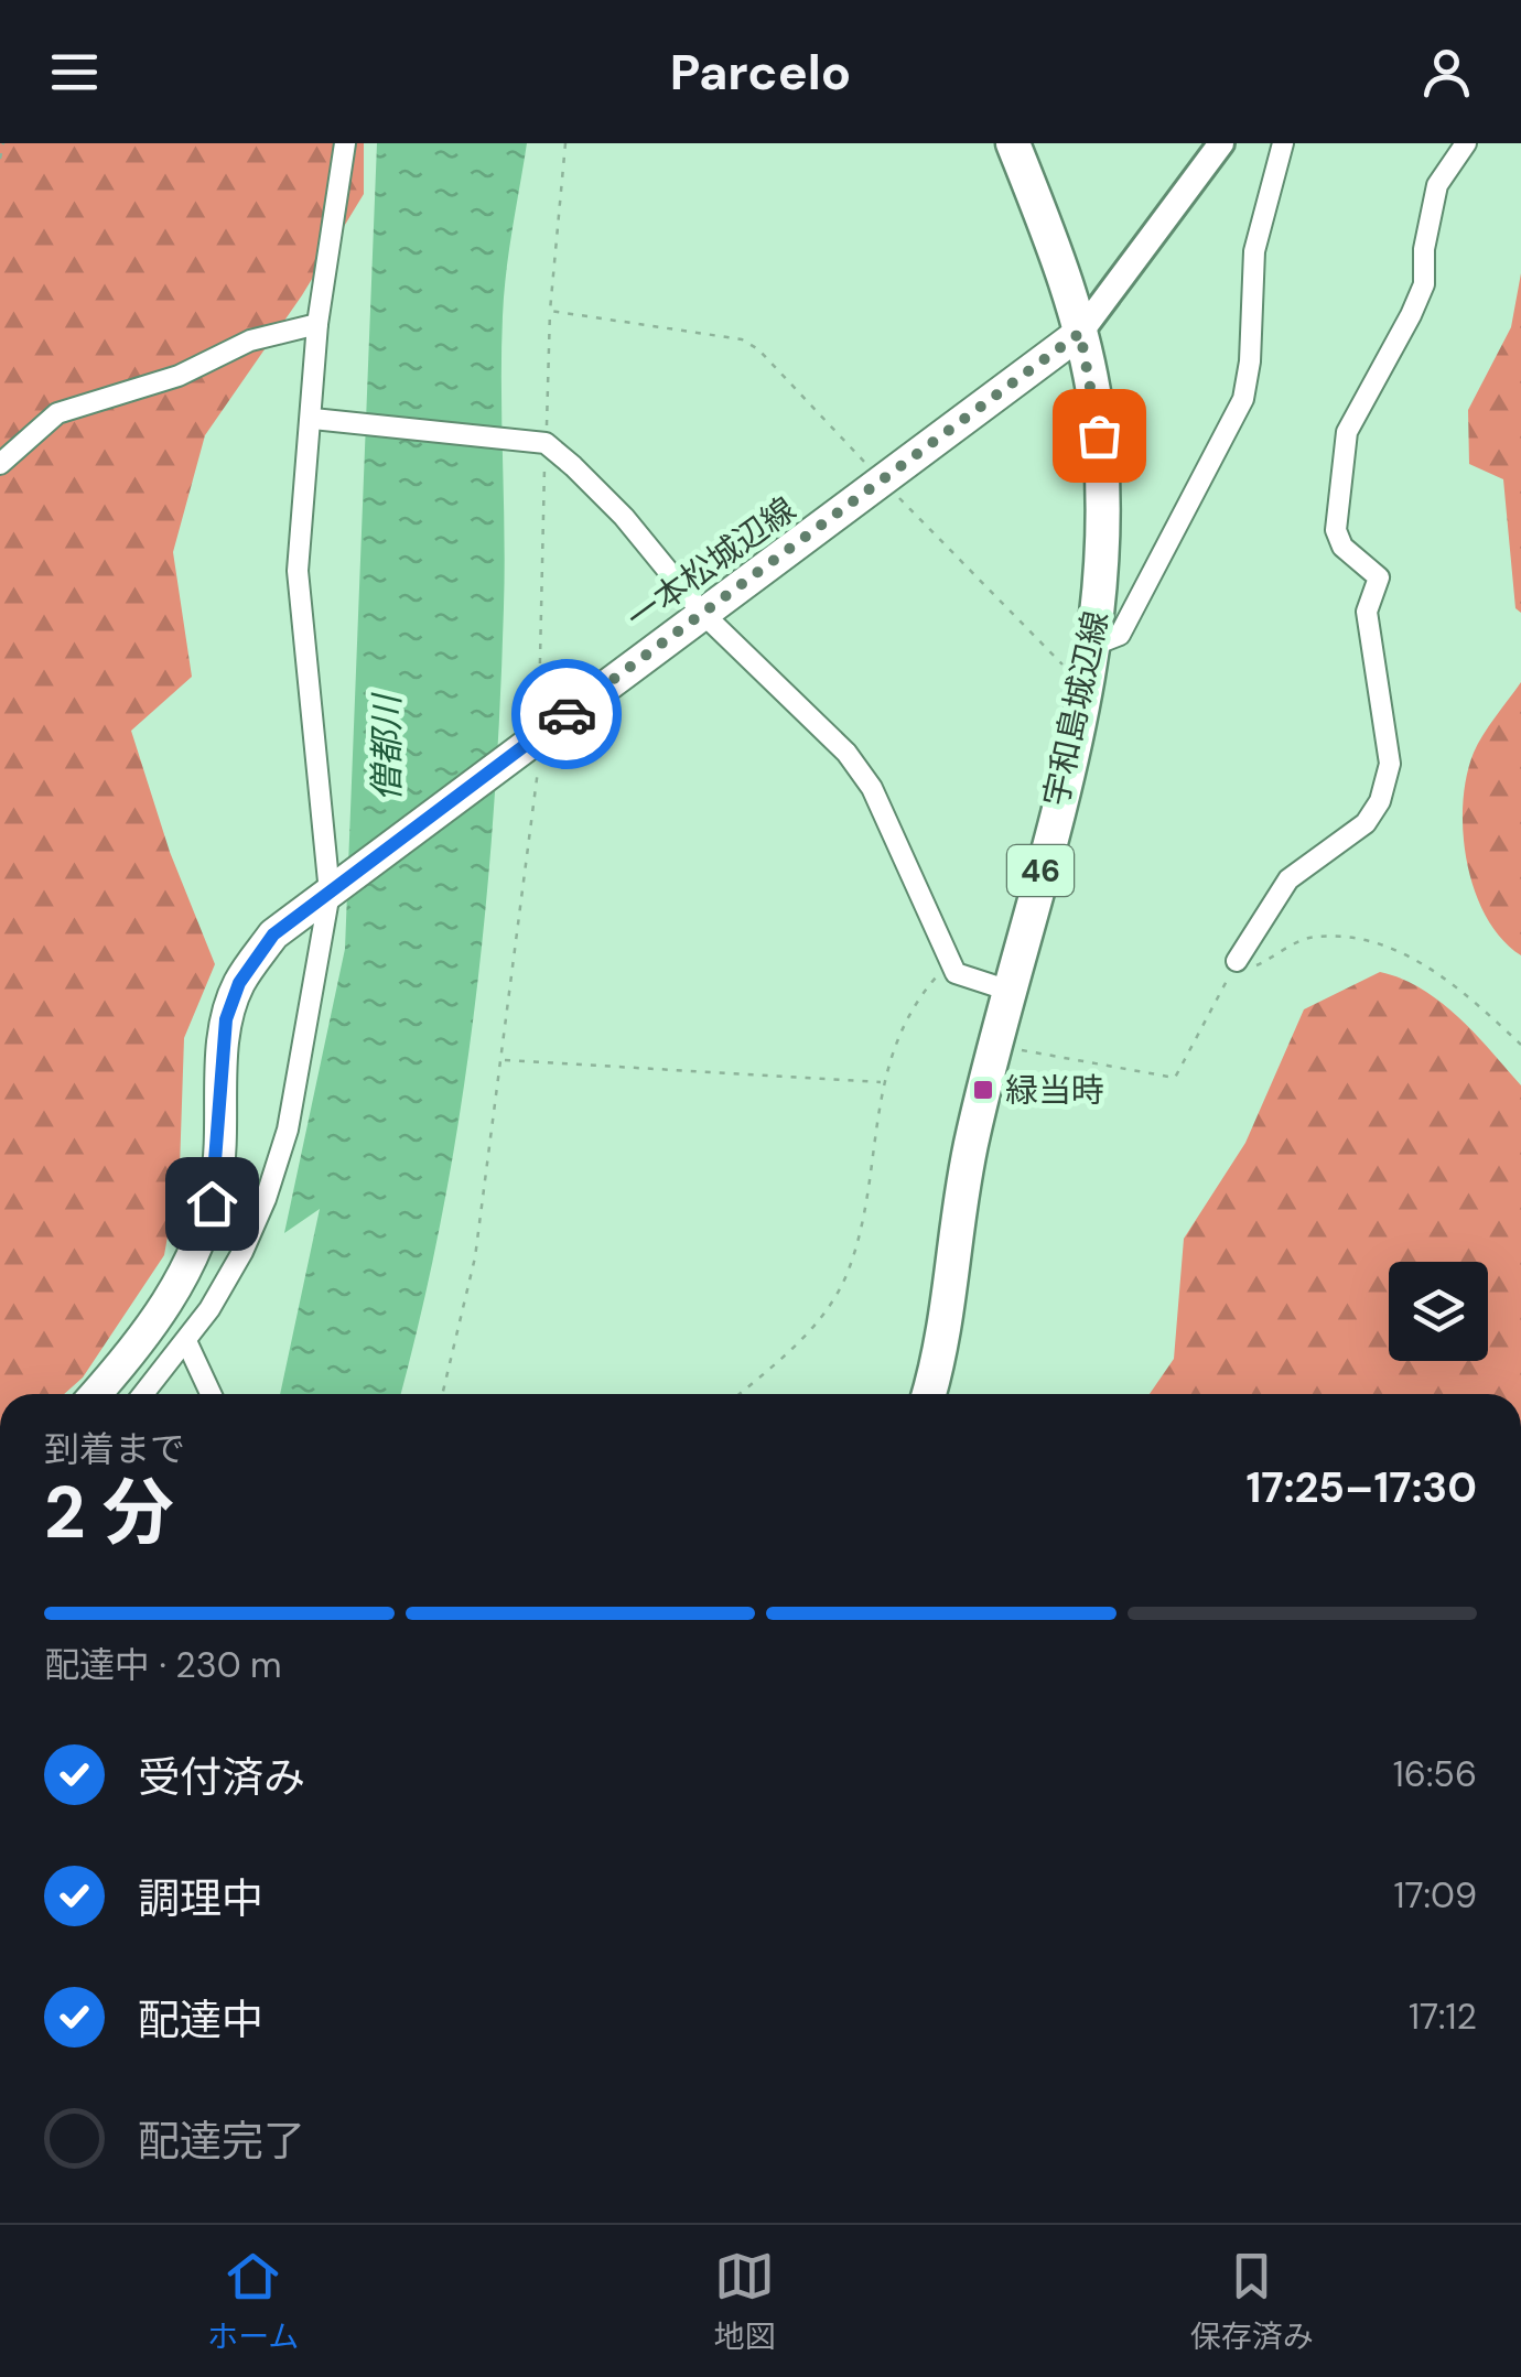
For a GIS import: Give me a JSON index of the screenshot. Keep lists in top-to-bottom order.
{
  "streets": {
    "main road": ["一本松城辺線", "宇和島城辺線", "46"]
  },
  "crossings": [
    ["一本松城辺線", "宇和島城辺線"]
  ],
  "water": ["僧都川"],
  "places": {
    "transit": ["緑当時"]
  },
  "page": {
    "header": "Parcelo",
    "heading": ["2 分", "到着まで", "17:25–17:30"],
    "bar": "配達中 · 230 m",
    "list": [
      ["受付済み", "16:56"],
      ["調理中", "17:09"],
      ["配達中", "17:12"],
      "配達完了"
    ],
    "tabs": ["ホーム", "地図", "保存済み"]
  }
}
